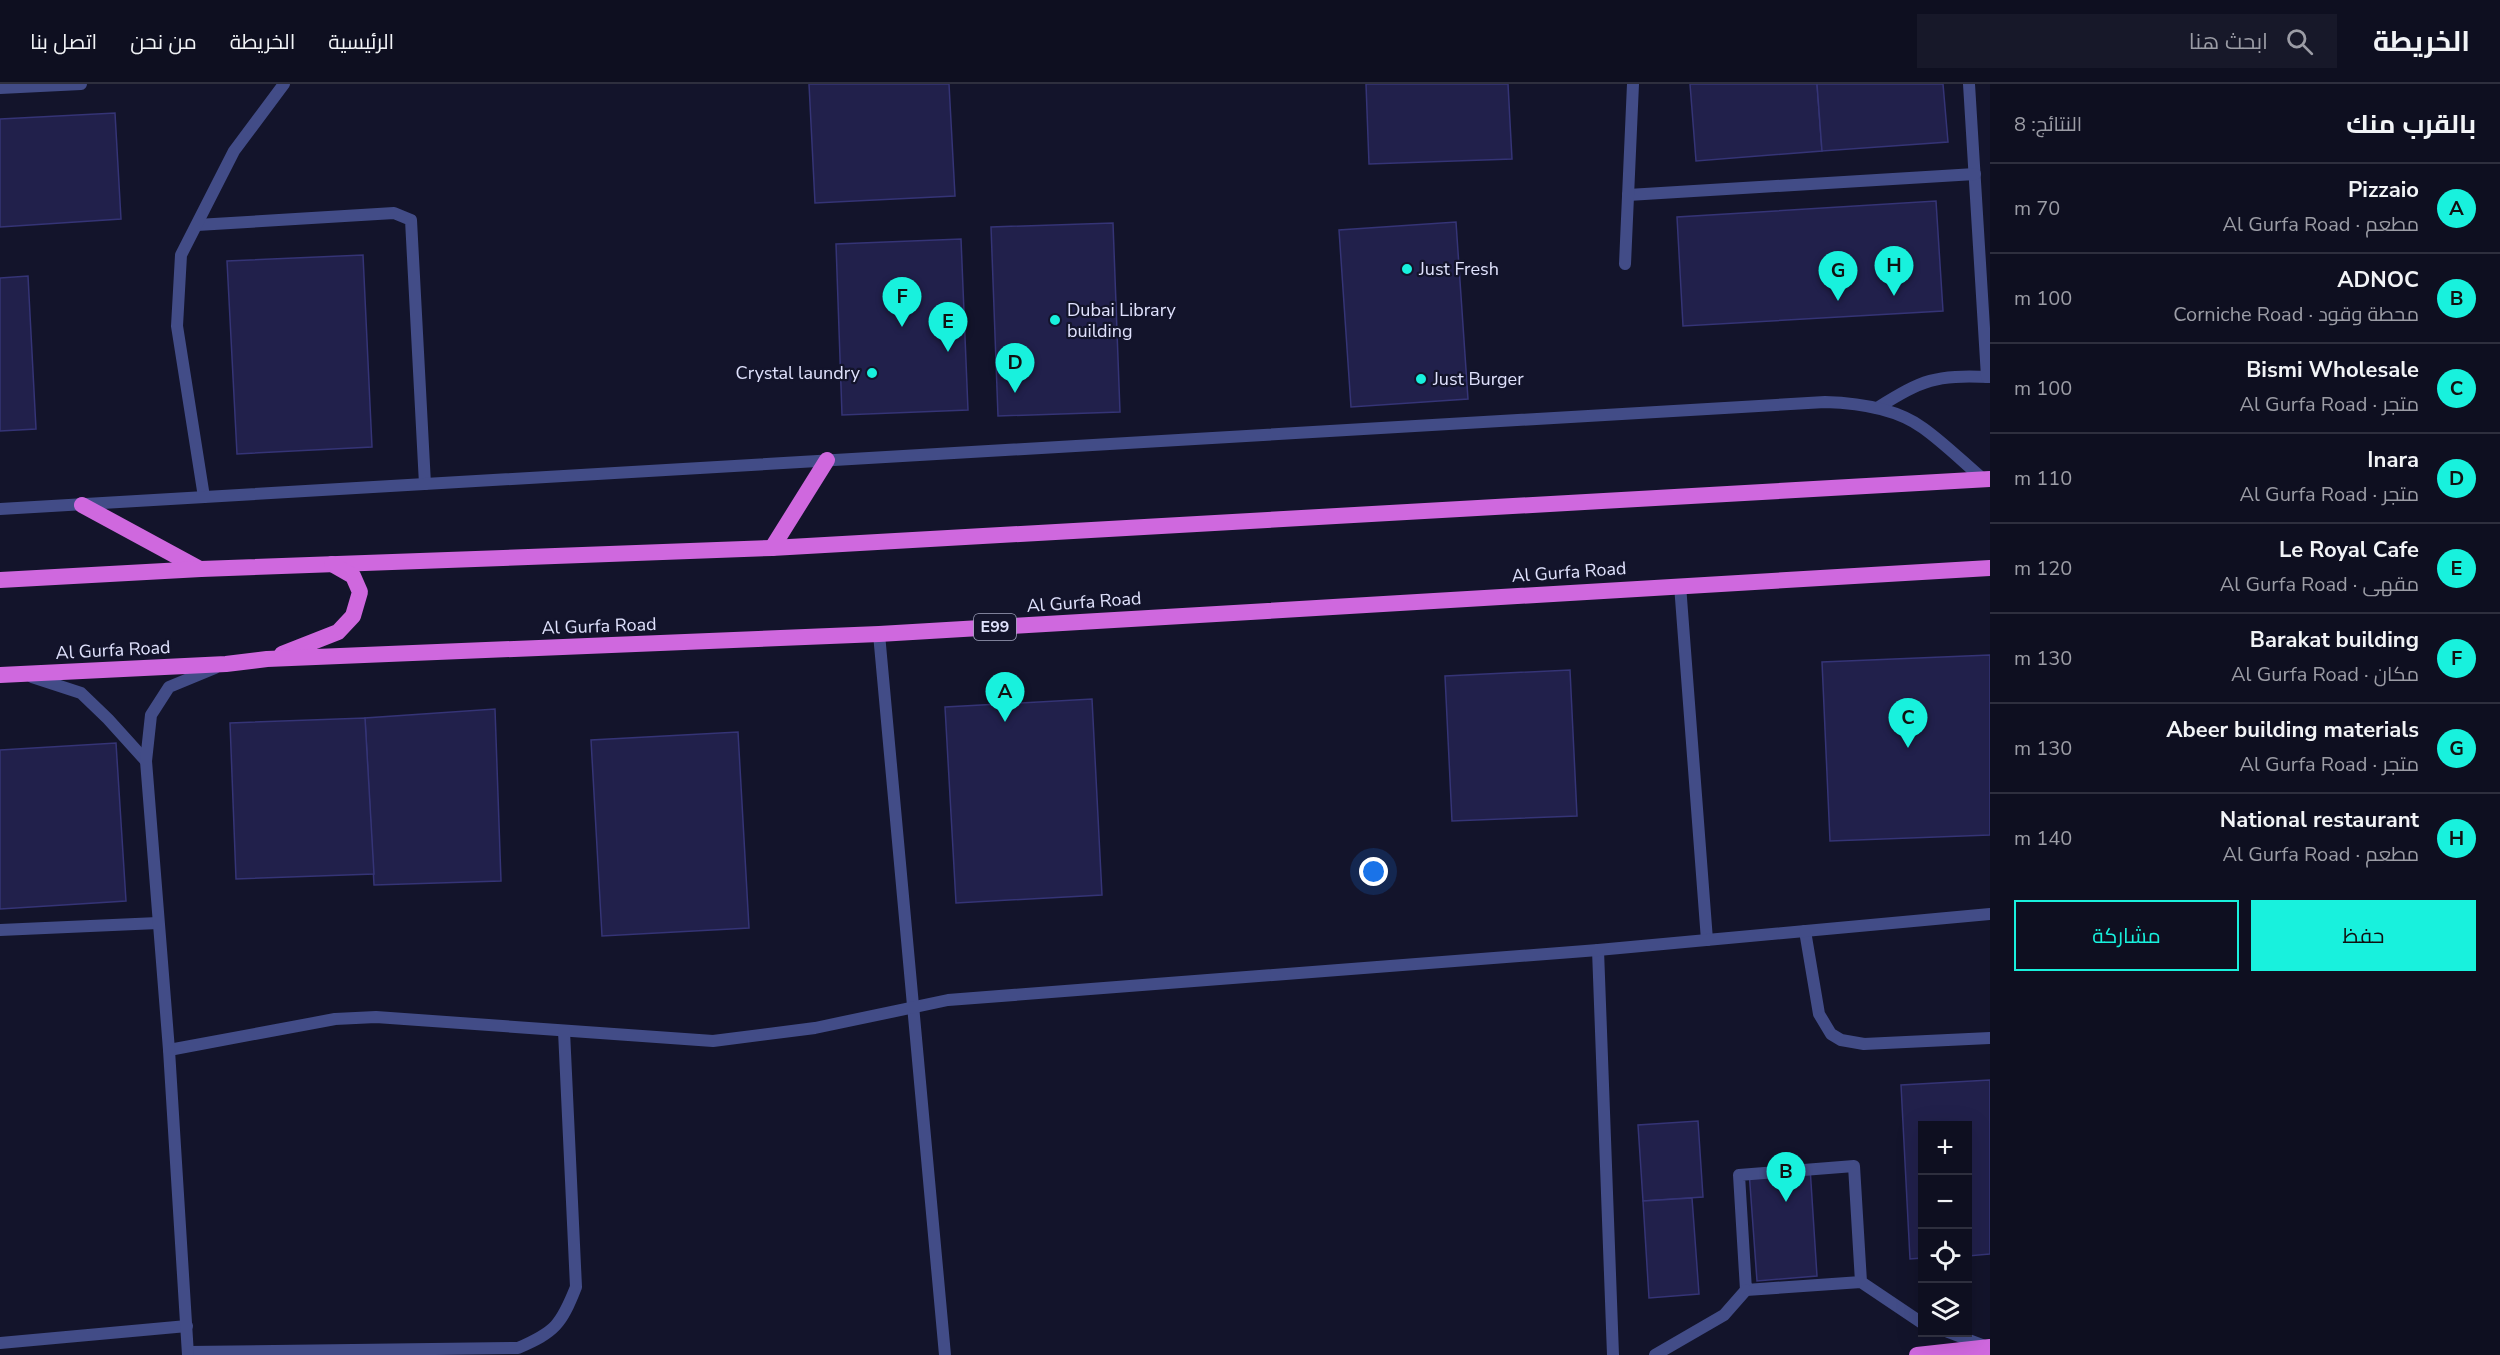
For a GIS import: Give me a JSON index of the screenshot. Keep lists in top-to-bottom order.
{
  "streets": {
    "highway": ["Al Gurfa Road", "E99"]
  },
  "places": [
    "Just Fresh",
    "Dubai Library building",
    "Crystal laundry",
    "Just Burger"
  ],
  "page": {
    "header": "الخريطة",
    "search": "ابحث هنا",
    "nav": [
      "الرئيسية",
      "الخريطة",
      "من نحن",
      "اتصل بنا"
    ],
    "heading": ["بالقرب منك", "النتائج: 8"],
    "list": [
      {
        "mark": "A",
        "name": "Pizzaio",
        "note": "مطعم · Al Gurfa Road",
        "value": "70 m"
      },
      {
        "mark": "B",
        "name": "ADNOC",
        "note": "محطة وقود · Corniche Road",
        "value": "100 m"
      },
      {
        "mark": "C",
        "name": "Bismi Wholesale",
        "note": "متجر · Al Gurfa Road",
        "value": "100 m"
      },
      {
        "mark": "D",
        "name": "Inara",
        "note": "متجر · Al Gurfa Road",
        "value": "110 m"
      },
      {
        "mark": "E",
        "name": "Le Royal Cafe",
        "note": "مقهى · Al Gurfa Road",
        "value": "120 m"
      },
      {
        "mark": "F",
        "name": "Barakat building",
        "note": "مكان · Al Gurfa Road",
        "value": "130 m"
      },
      {
        "mark": "G",
        "name": "Abeer building materials",
        "note": "متجر · Al Gurfa Road",
        "value": "130 m"
      },
      {
        "mark": "H",
        "name": "National restaurant",
        "note": "مطعم · Al Gurfa Road",
        "value": "140 m"
      }
    ],
    "pins": [
      "H",
      "G",
      "F",
      "E",
      "D",
      "A",
      "C",
      "B"
    ],
    "buttons": ["حفظ", "مشاركة"],
    "map_buttons": ["+", "−"]
  }
}
